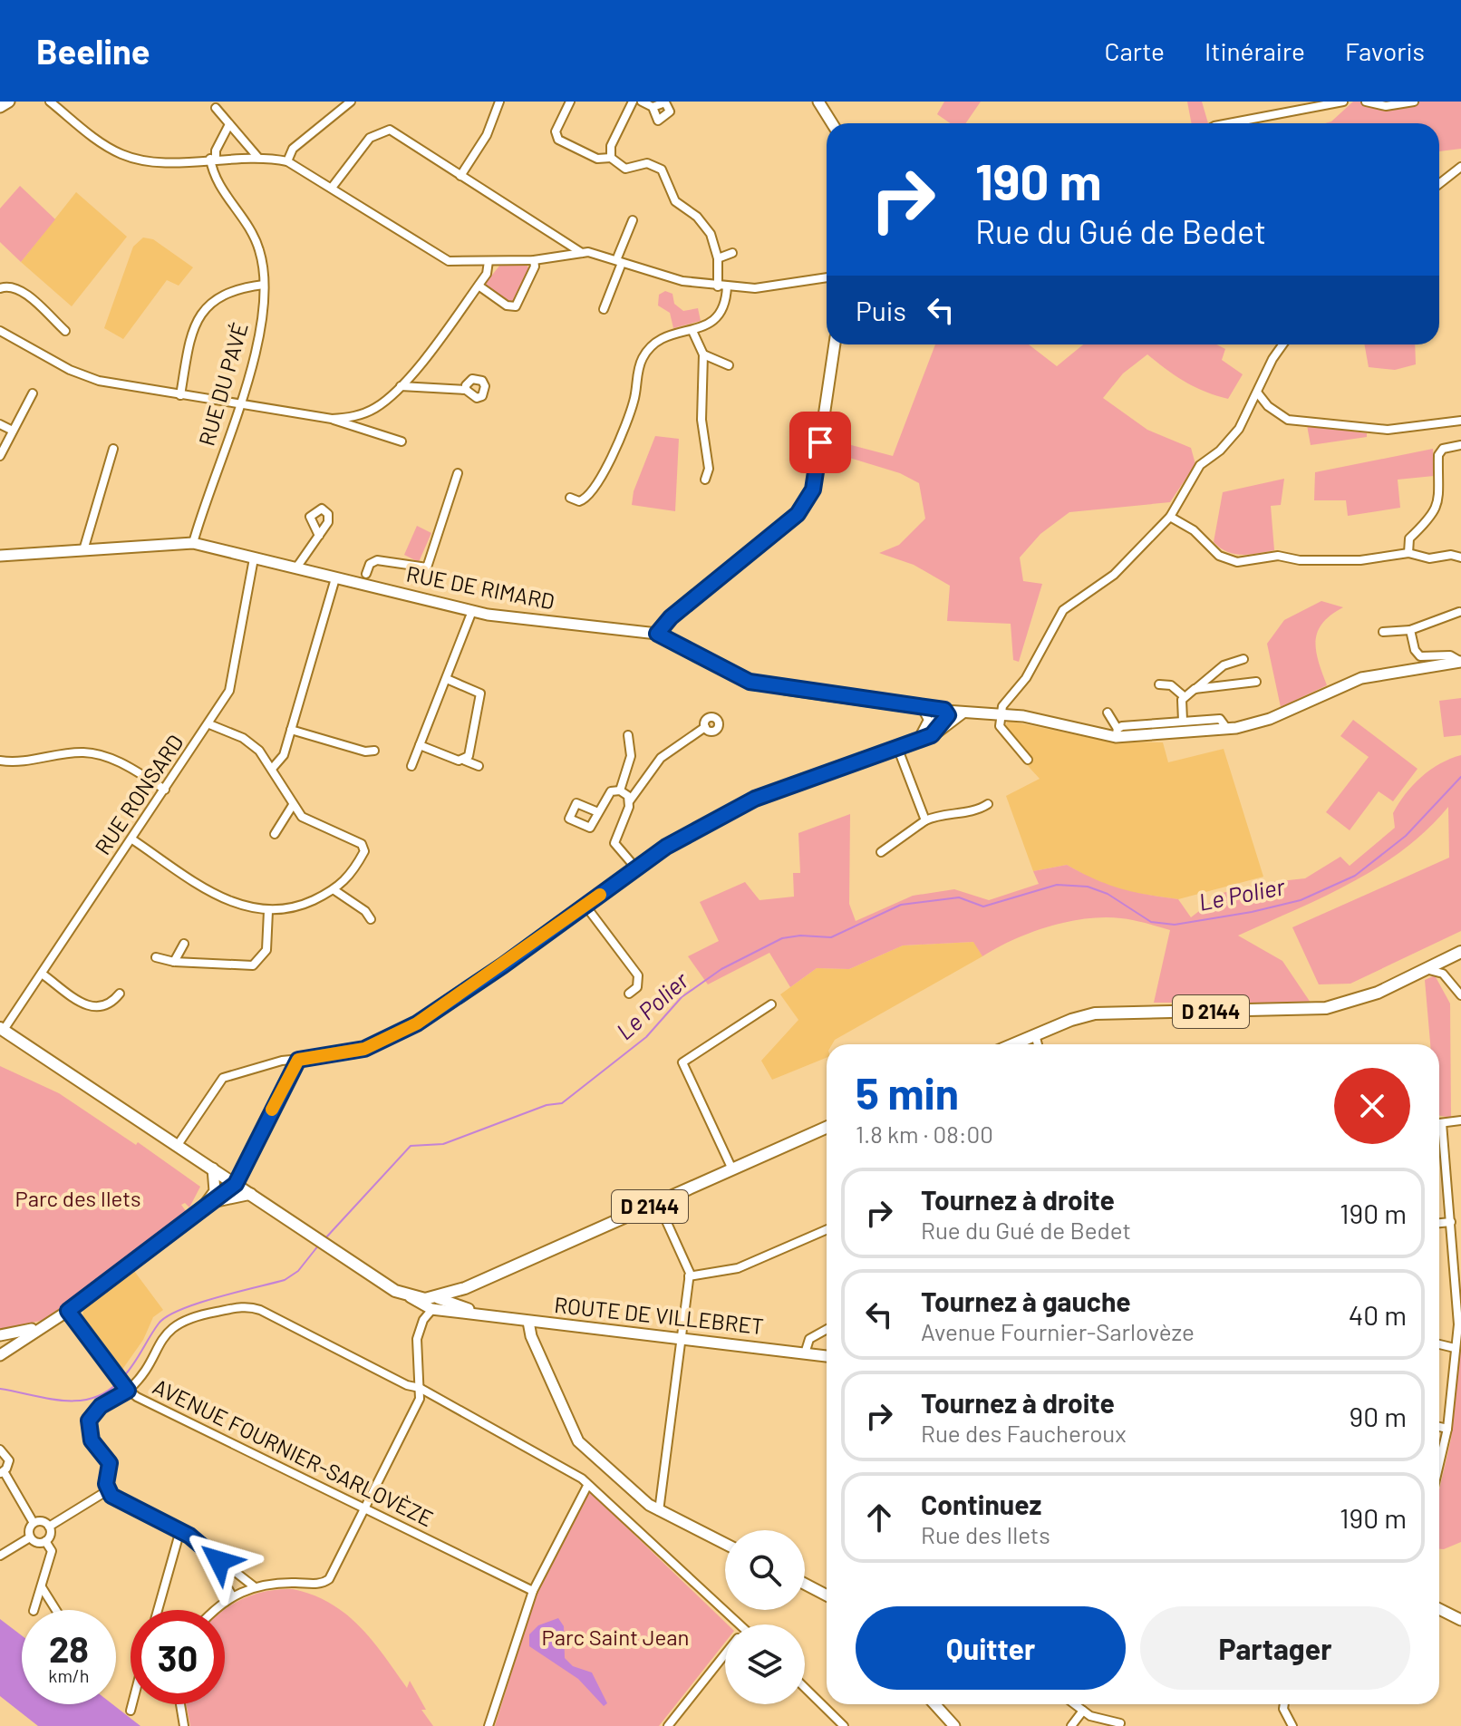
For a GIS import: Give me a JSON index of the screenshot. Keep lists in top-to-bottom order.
{
  "streets": {
    "main road": ["D 2144"],
    "street": [
      "RUE DU PAVÉ",
      "RUE DE RIMARD",
      "RUE RONSARD",
      "ROUTE DE VILLEBRET",
      "AVENUE FOURNIER-SARLOVÈZE"
    ]
  },
  "crossings": [
    ["RUE DU PAVÉ", "RUE DE RIMARD"],
    ["RUE DE RIMARD", "RUE RONSARD"],
    ["RUE RONSARD", "D 2144"]
  ],
  "water": ["Le Polier"],
  "parks": ["Parc des Ilets", "Parc Saint Jean"],
  "page": {
    "header": "Beeline",
    "nav": ["Carte", "Itinéraire", "Favoris"],
    "turn": ["190 m", "Rue du Gué de Bedet"],
    "then": "Puis",
    "heading": ["5 min", "1.8 km · 08:00"],
    "list": [
      {
        "name": "Tournez à droite",
        "note": "Rue du Gué de Bedet",
        "value": "190 m"
      },
      {
        "name": "Tournez à gauche",
        "note": "Avenue Fournier-Sarlovèze",
        "value": "40 m"
      },
      {
        "name": "Tournez à droite",
        "note": "Rue des Faucheroux",
        "value": "90 m"
      },
      {
        "name": "Continuez",
        "note": "Rue des Ilets",
        "value": "190 m"
      }
    ],
    "buttons": ["Quitter", "Partager"],
    "speed": "28 km/h",
    "limit": "30"
  }
}
